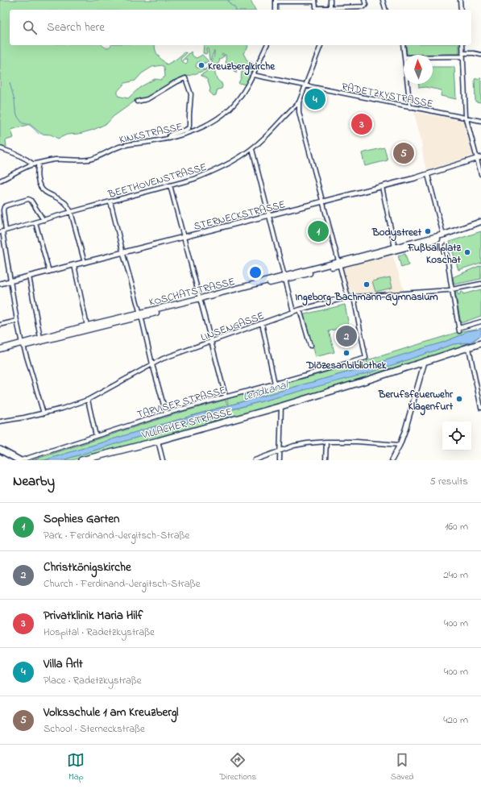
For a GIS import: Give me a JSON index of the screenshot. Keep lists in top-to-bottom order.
{
  "streets": {
    "main road": ["KOSCHATSTRASSE", "VILLACHER STRASSE"],
    "street": [
      "RADETZKYSTRASSE",
      "KINKSTRASSE",
      "BEETHOVENSTRASSE",
      "STERNECKSTRASSE",
      "LINSENGASSE",
      "TARVISER STRASSE"
    ]
  },
  "crossings": [
    ["RADETZKYSTRASSE", "KINKSTRASSE"],
    ["RADETZKYSTRASSE", "BEETHOVENSTRASSE"],
    ["LINSENGASSE", "TARVISER STRASSE"]
  ],
  "water": ["Lendkanal"],
  "places": [
    "Kreuzberglkirche",
    "Bodystreet",
    "Fußballplatz Koschat",
    "Ingeborg-Bachmann-Gymnasium",
    "Diözesanbibliothek",
    "Berufsfeuerwehr Klagenfurt"
  ],
  "north": "top",
  "page": {
    "search": "Search here",
    "pins": [
      "4",
      "3",
      "5",
      "1",
      "2"
    ],
    "heading": ["Nearby", "5 results"],
    "list": [
      {
        "mark": "1",
        "name": "Sophies Garten",
        "note": "Park · Ferdinand-Jergitsch-Straße",
        "value": "160 m"
      },
      {
        "mark": "2",
        "name": "Christkönigskirche",
        "note": "Church · Ferdinand-Jergitsch-Straße",
        "value": "240 m"
      },
      {
        "mark": "3",
        "name": "Privatklinik Maria Hilf",
        "note": "Hospital · Radetzkystraße",
        "value": "400 m"
      },
      {
        "mark": "4",
        "name": "Villa Arlt",
        "note": "Place · Radetzkystraße",
        "value": "400 m"
      },
      {
        "mark": "5",
        "name": "Volksschule 1 am Kreuzbergl",
        "note": "School · Sterneckstraße",
        "value": "420 m"
      }
    ],
    "nav": ["Map", "Directions", "Saved"]
  }
}
